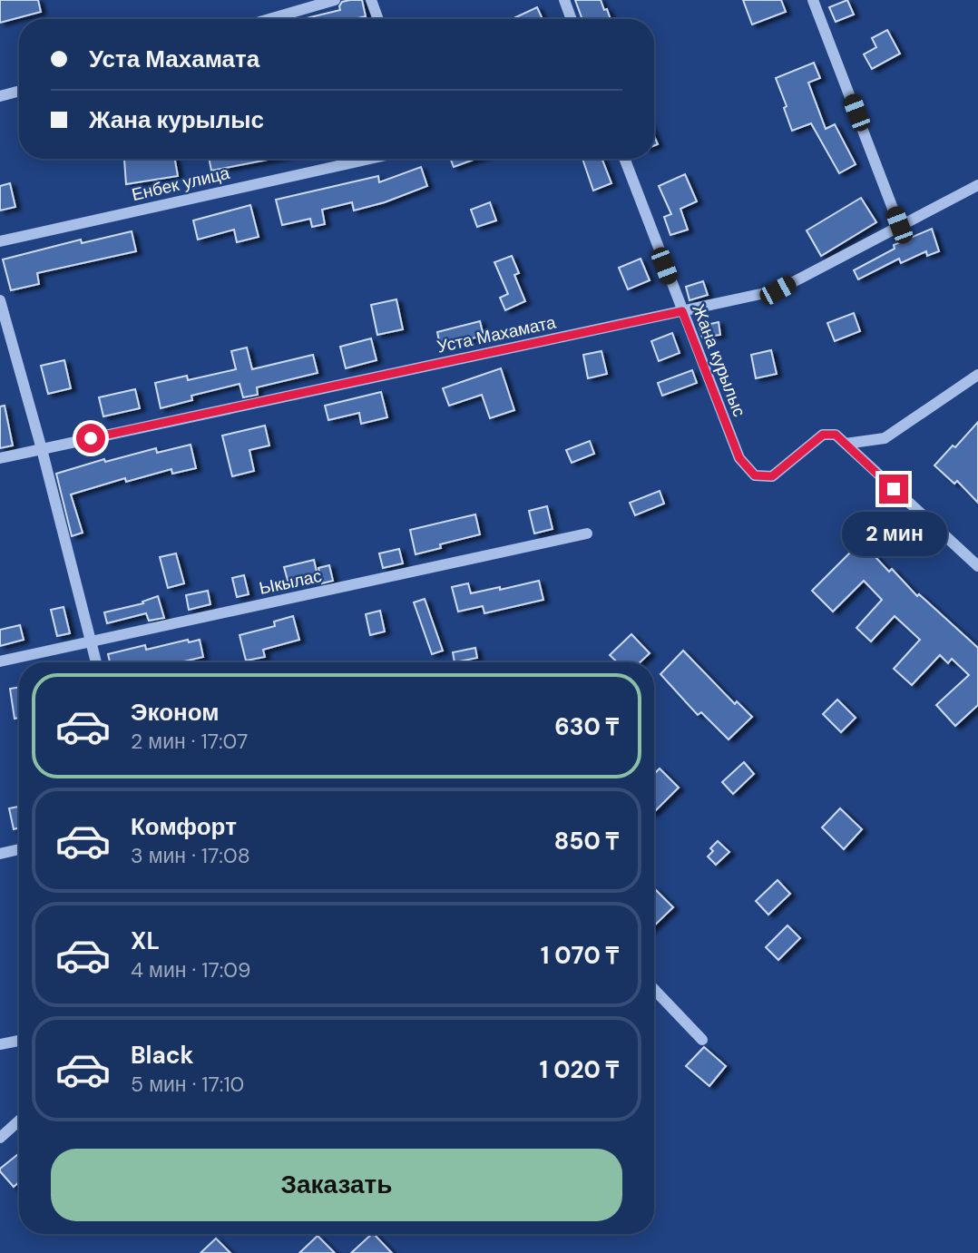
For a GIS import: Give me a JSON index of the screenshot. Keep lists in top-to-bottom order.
{
  "streets": {
    "street": [
      "Енбек улица",
      "Уста Махамата",
      "Жана курылыс",
      "Ыкылас"
    ]
  },
  "crossings": [
    ["Уста Махамата", "Жана курылыс"]
  ],
  "page": {
    "banner": ["Уста Махамата", "Жана курылыс"],
    "bubble": "2 мин",
    "list": [
      {
        "name": "Эконом",
        "note": "2 мин · 17:07",
        "value": "630 ₸"
      },
      {
        "name": "Комфорт",
        "note": "3 мин · 17:08",
        "value": "850 ₸"
      },
      {
        "name": "XL",
        "note": "4 мин · 17:09",
        "value": "1 070 ₸"
      },
      {
        "name": "Black",
        "note": "5 мин · 17:10",
        "value": "1 020 ₸"
      }
    ],
    "buttons": "Заказать"
  }
}
